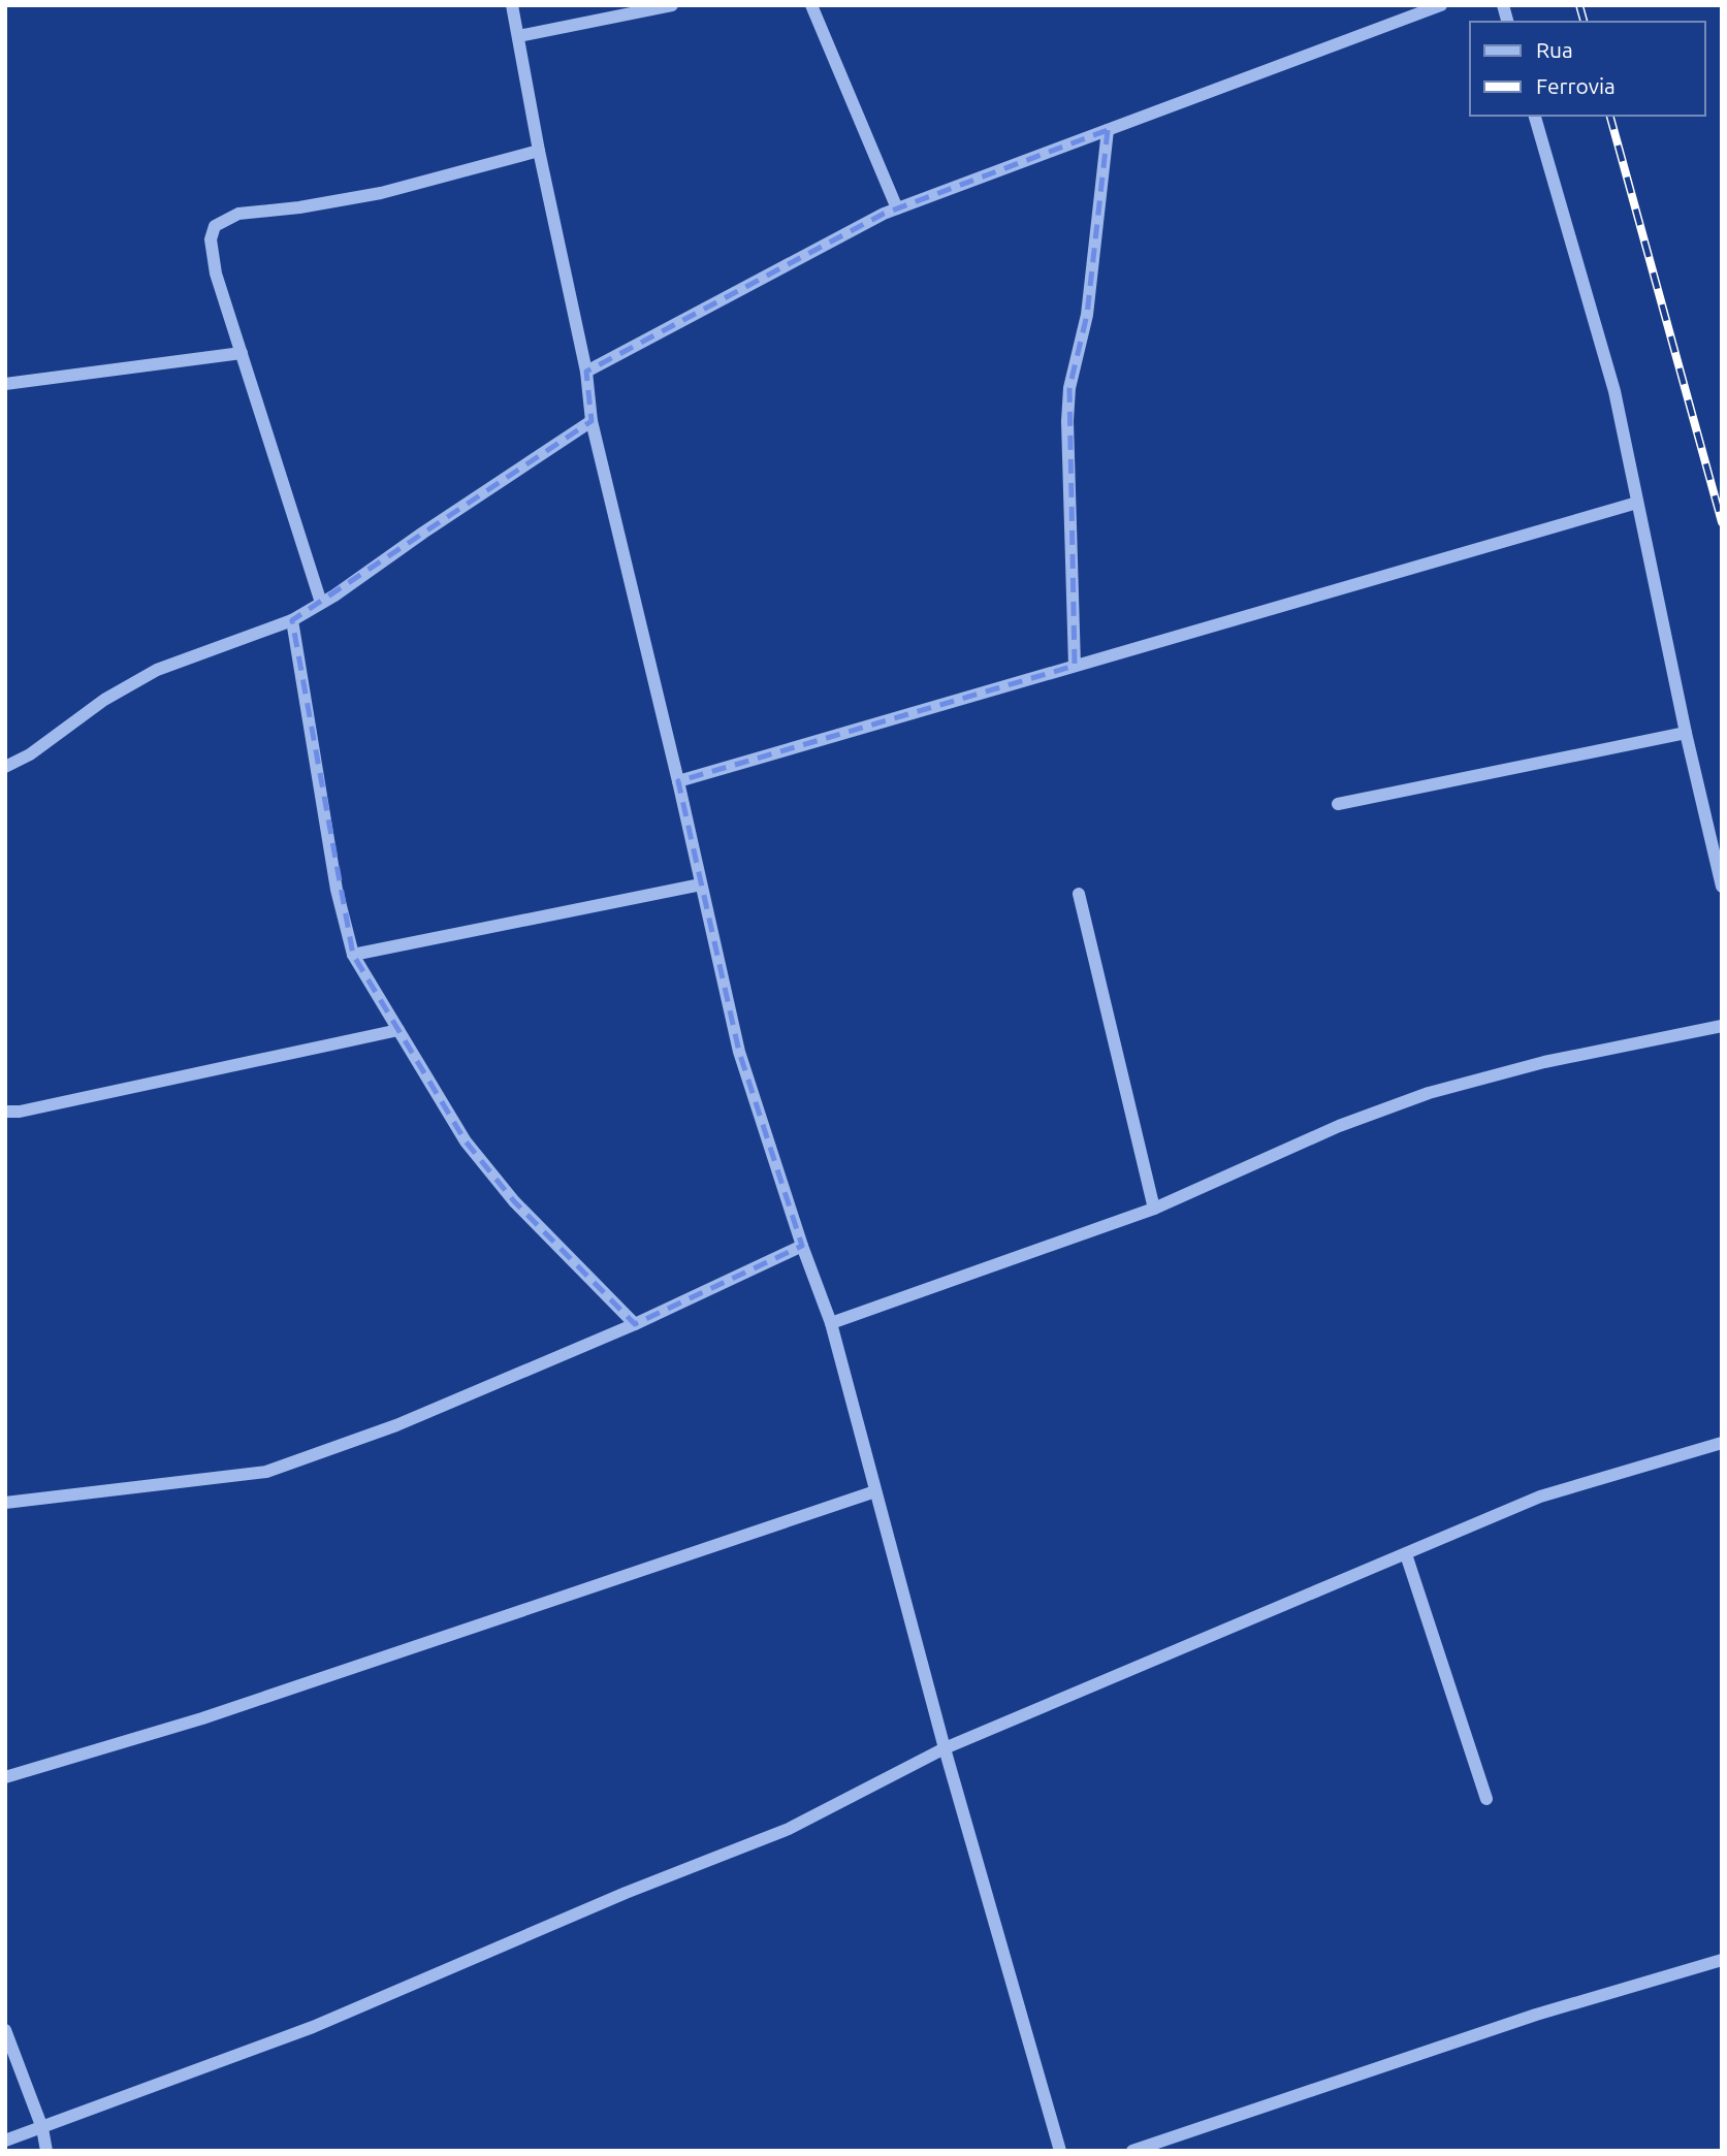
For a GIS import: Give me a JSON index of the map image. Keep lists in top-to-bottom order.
{
  "legend": ["Rua", "Ferrovia"]
}
